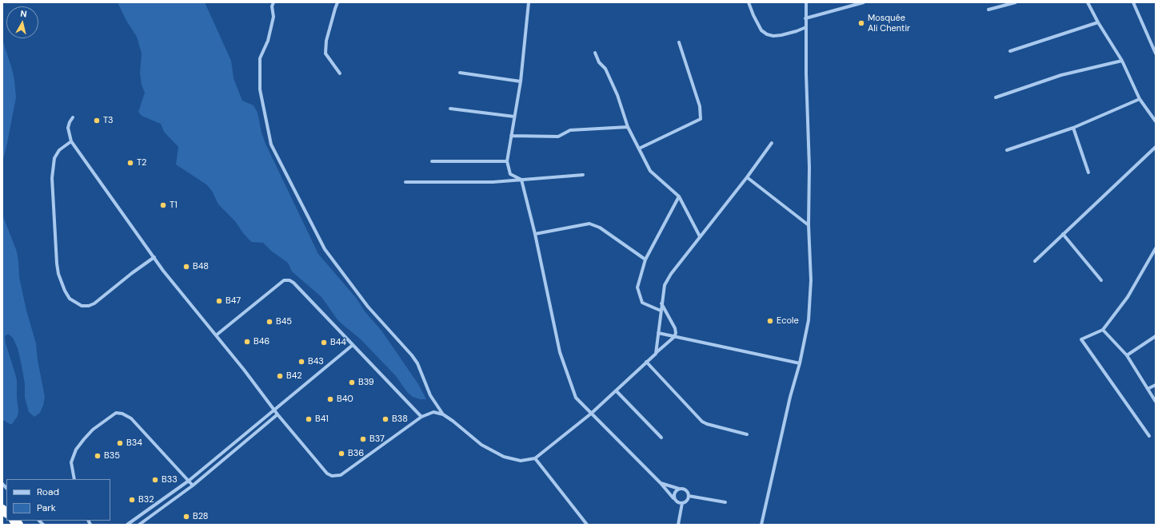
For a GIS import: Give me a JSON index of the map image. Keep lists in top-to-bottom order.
{
  "places": [
    "Mosquée Ali Chentir",
    "T3",
    "T2",
    "T1",
    "B48",
    "B47",
    "Ecole",
    "B45",
    "B46",
    "B44",
    "B43",
    "B42",
    "B39",
    "B40",
    "B41",
    "B38",
    "B37",
    "B34",
    "B36",
    "B35",
    "B33",
    "B32",
    "B28"
  ],
  "legend": ["Road", "Park"],
  "north": "top"
}
